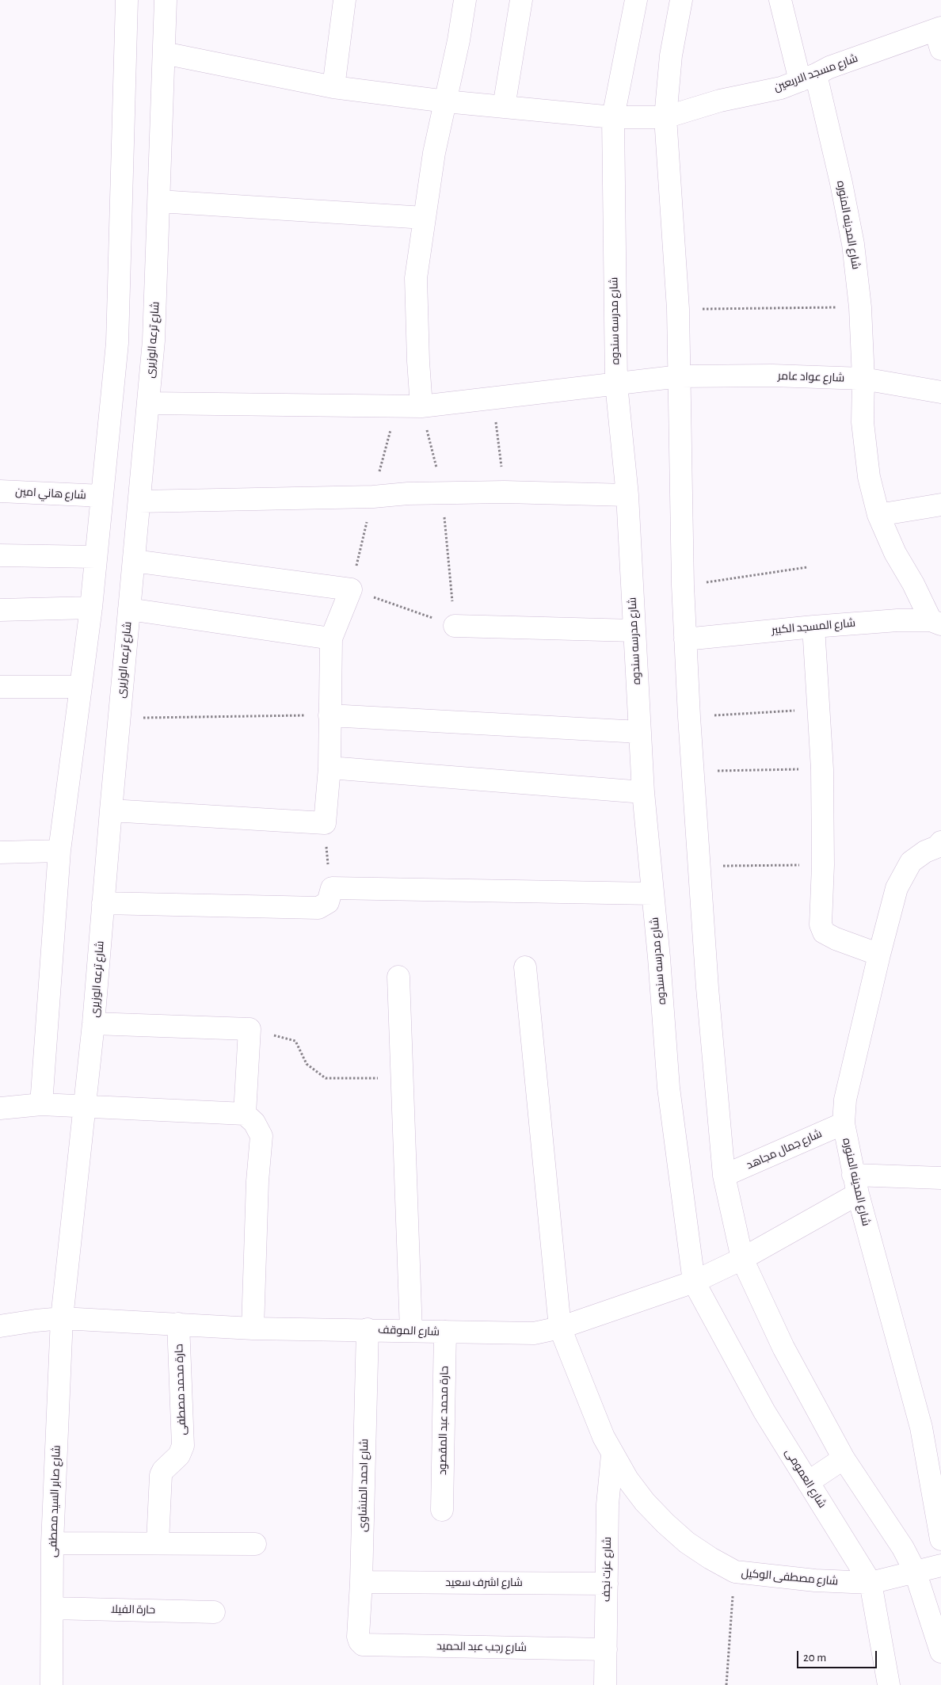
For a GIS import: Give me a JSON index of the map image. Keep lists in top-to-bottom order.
{
  "streets": {
    "street": [
      "شارع مسجد الاربعين",
      "شارع المدينه المنوره",
      "شارع مدرسه سندوه",
      "شارع ترعه الوزيرى",
      "شارع عواد عامر",
      "شارع هاني امين",
      "شارع المسجد الكبير",
      "شارع جمال مجاهد",
      "شارع الموقف",
      "حارة محمد مصطفى",
      "حارة محمد عبد المقصود",
      "شارع العمومى",
      "شارع احمد المنشاوى",
      "شارع صابر السيد مصطفى",
      "شارع عزت نجف",
      "شارع مصطفى الوكيل",
      "شارع اشرف سعيد",
      "حارة الفيلا",
      "شارع رجب عبد الحميد"
    ]
  },
  "crossings": [
    ["شارع مسجد الاربعين", "شارع المدينه المنوره"],
    ["شارع مسجد الاربعين", "شارع مدرسه سندوه"],
    ["شارع مسجد الاربعين", "شارع ترعه الوزيرى"],
    ["شارع المدينه المنوره", "شارع عواد عامر"],
    ["شارع المدينه المنوره", "شارع المسجد الكبير"],
    ["شارع المدينه المنوره", "شارع جمال مجاهد"],
    ["شارع المدينه المنوره", "شارع الموقف"],
    ["شارع مدرسه سندوه", "شارع عواد عامر"],
    ["شارع مدرسه سندوه", "شارع الموقف"],
    ["شارع مدرسه سندوه", "شارع العمومى"],
    ["شارع ترعه الوزيرى", "شارع عواد عامر"],
    ["شارع ترعه الوزيرى", "شارع الموقف"],
    ["شارع ترعه الوزيرى", "شارع صابر السيد مصطفى"],
    ["شارع الموقف", "حارة محمد مصطفى"],
    ["شارع الموقف", "حارة محمد عبد المقصود"],
    ["شارع الموقف", "شارع العمومى"],
    ["شارع الموقف", "شارع احمد المنشاوى"],
    ["شارع الموقف", "شارع صابر السيد مصطفى"],
    ["شارع الموقف", "شارع مصطفى الوكيل"],
    ["شارع العمومى", "شارع مصطفى الوكيل"],
    ["شارع احمد المنشاوى", "شارع اشرف سعيد"],
    ["شارع احمد المنشاوى", "شارع رجب عبد الحميد"],
    ["شارع صابر السيد مصطفى", "حارة الفيلا"],
    ["شارع عزت نجف", "شارع مصطفى الوكيل"],
    ["شارع عزت نجف", "شارع اشرف سعيد"],
    ["شارع عزت نجف", "شارع رجب عبد الحميد"]
  ],
  "scale_bar": "20 m"
}
